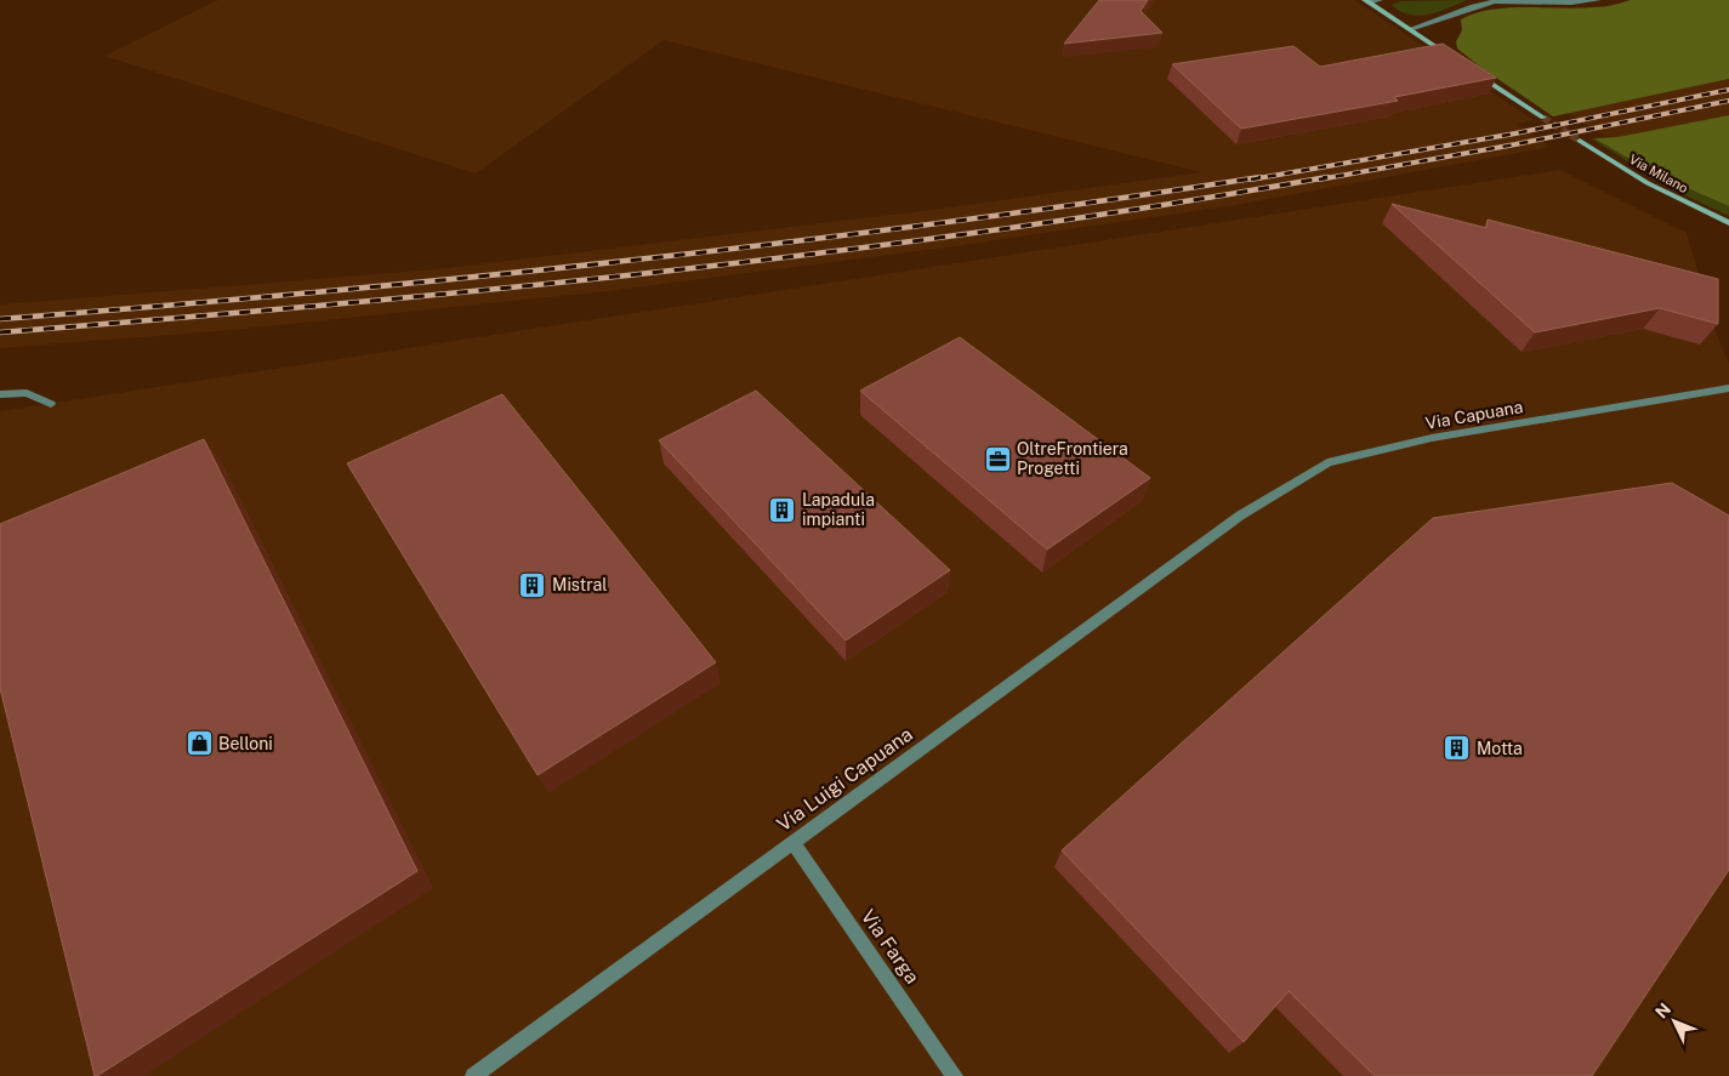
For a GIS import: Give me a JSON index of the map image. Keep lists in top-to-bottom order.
{
  "streets": {
    "street": [
      "Via Milano",
      "Via Capuana",
      "Via Luigi Capuana",
      "Via Farga"
    ]
  },
  "crossings": [
    ["Via Capuana", "Via Luigi Capuana"],
    ["Via Luigi Capuana", "Via Farga"]
  ],
  "places": {
    "office": ["OltreFrontiera Progetti"],
    "building": ["Lapadula impianti", "Mistral", "Motta"],
    "shop": ["Belloni"]
  },
  "north": "top left"
}
